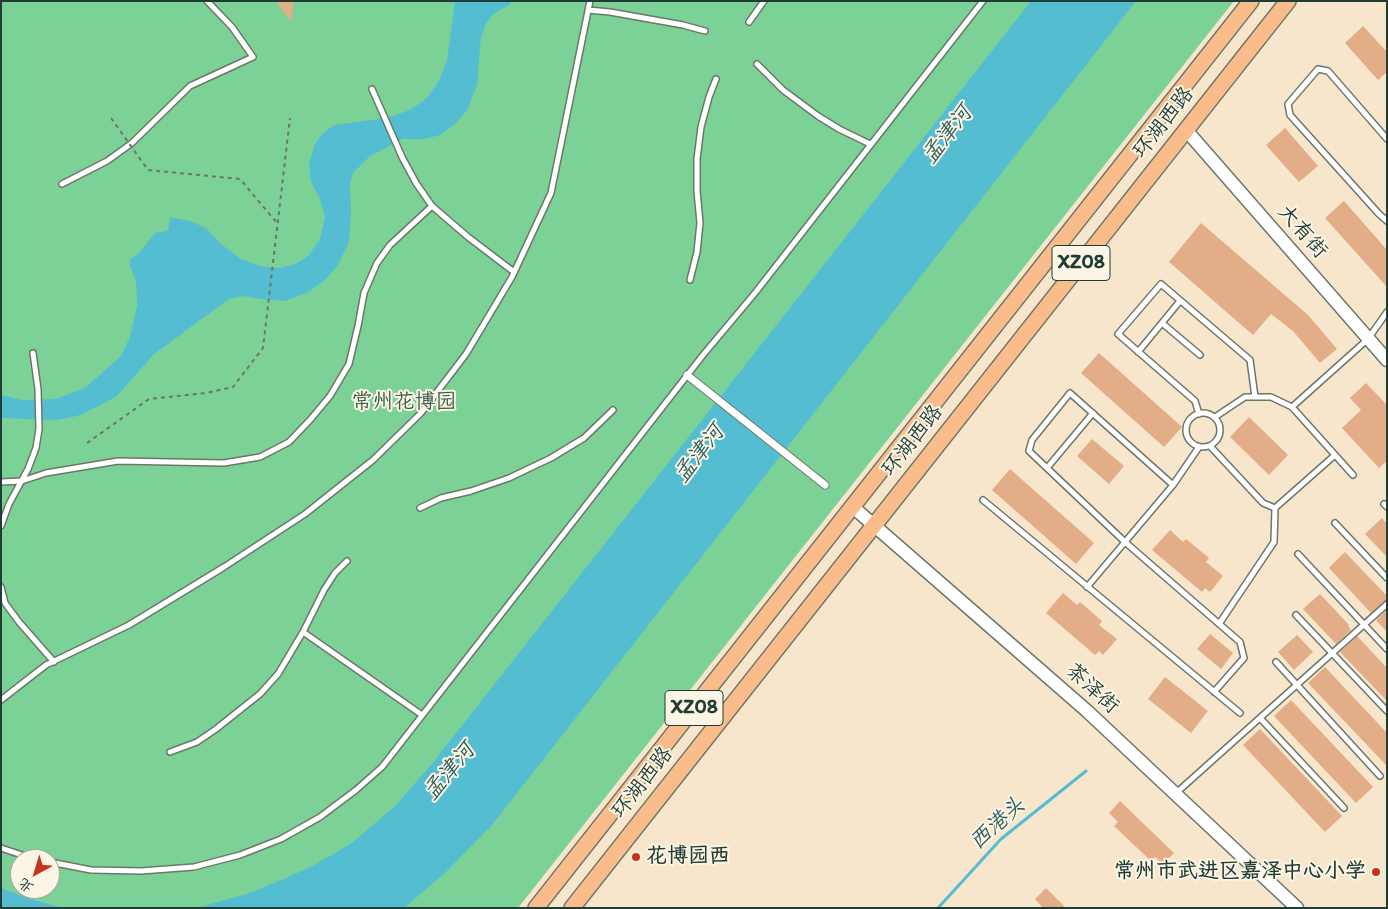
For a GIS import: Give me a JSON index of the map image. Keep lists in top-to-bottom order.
{
  "streets": {
    "main road": ["环湖西路", "XZ08"],
    "street": ["大有街", "茶泽街"]
  },
  "crossings": [
    ["环湖西路", "大有街"],
    ["环湖西路", "茶泽街"]
  ],
  "water": ["孟津河", "西港头"],
  "parks": ["常州花博园"],
  "places": ["花博园西", "常州市武进区嘉泽中心小学"],
  "north": "bottom left"
}
